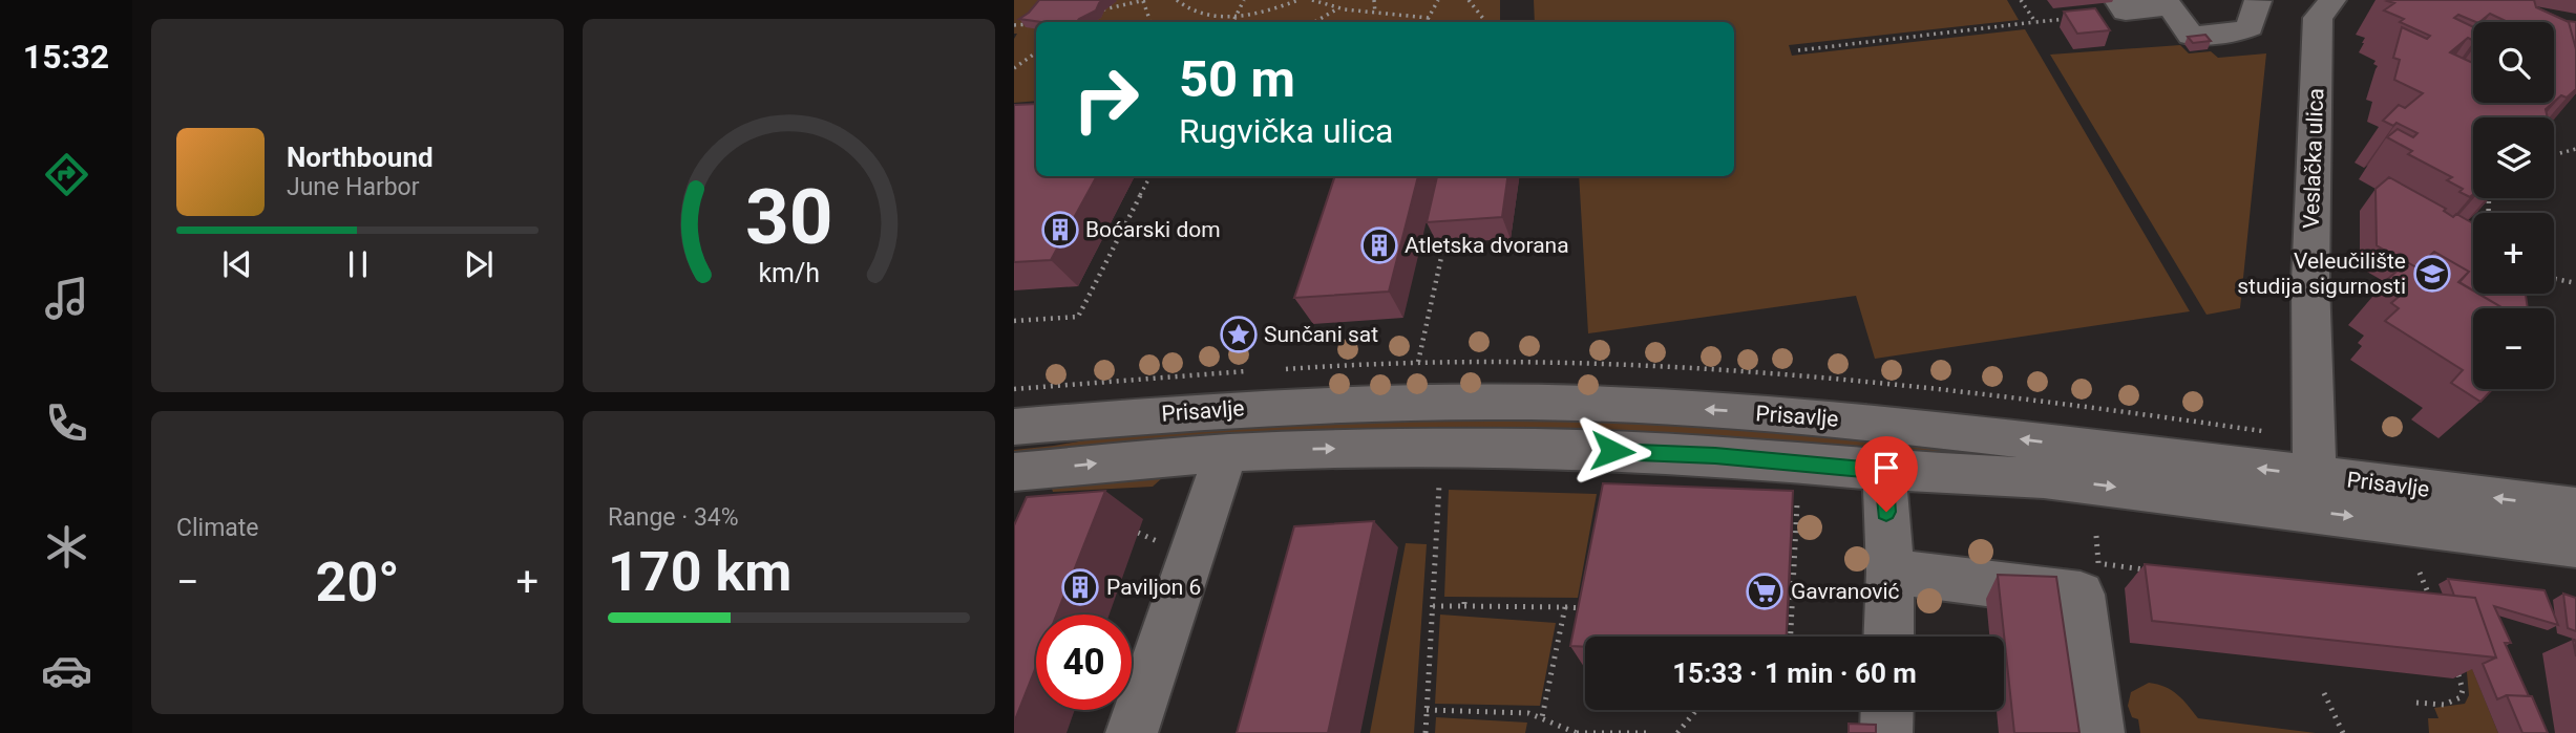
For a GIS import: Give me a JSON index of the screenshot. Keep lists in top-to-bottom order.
{
  "streets": {
    "street": ["Veslačka ulica", "Prisavlje"]
  },
  "crossings": [
    ["Veslačka ulica", "Prisavlje"]
  ],
  "places": {
    "building": ["Boćarski dom", "Atletska dvorana", "Paviljon 6"],
    "school or university": ["Veleučilište studija sigurnosti"],
    "place": ["Sunčani sat"],
    "supermarket": ["Gavranović"]
  },
  "page": {
    "tabs": "15:32",
    "map_buttons": ["+", "−"],
    "turn": ["50 m", "Rugvička ulica"],
    "song": ["Northbound", "June Harbor"],
    "tile": [
      "Climate",
      ["Range · 34%", "170 km"]
    ],
    "heat": ["−", "20°", "+"],
    "limit": "40",
    "trip": "15:33 · 1 min · 60 m",
    "gauge": ["30", "km/h"]
  }
}
